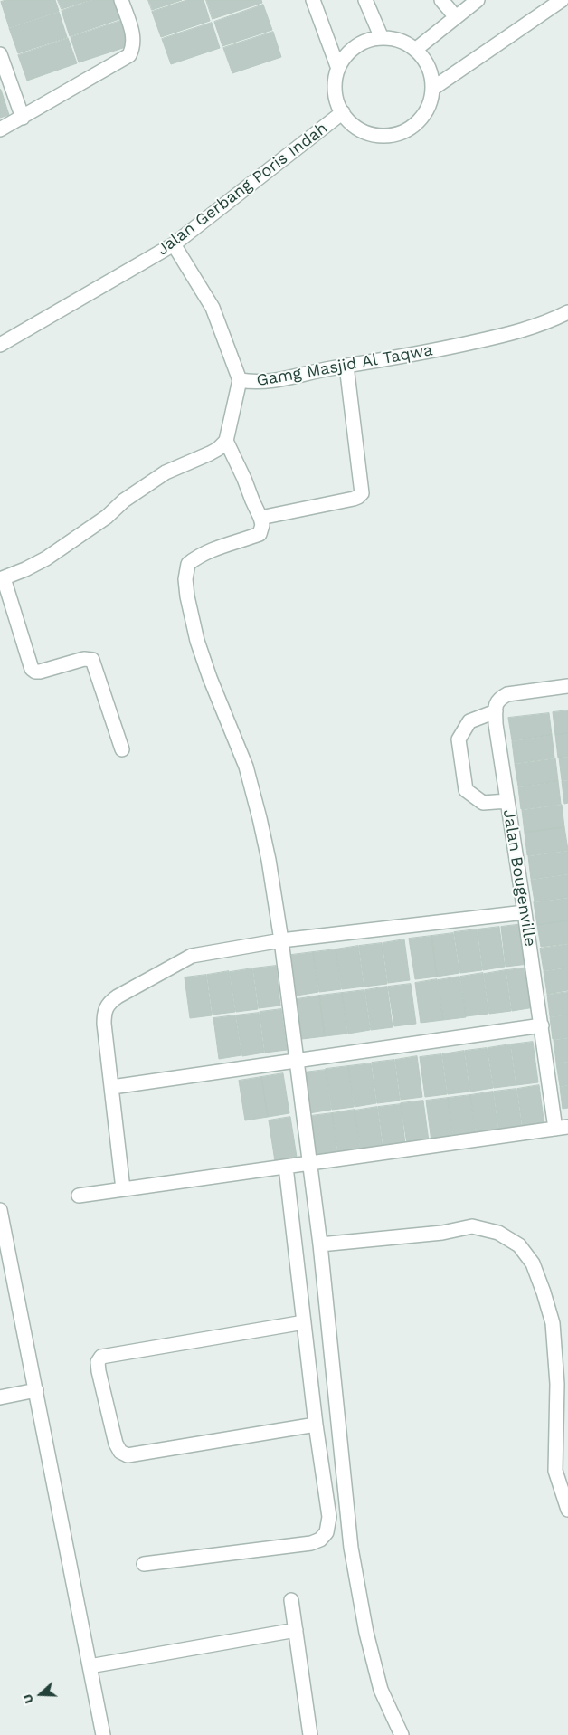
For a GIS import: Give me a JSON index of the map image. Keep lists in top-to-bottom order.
{
  "streets": {
    "street": ["Jalan Gerbang Poris Indah", "Gamg Masjid Al Taqwa", "Jalan Bougenville"]
  },
  "crossings": [
    ["Jalan Gerbang Poris Indah", "Gamg Masjid Al Taqwa"]
  ],
  "north": "left"
}
